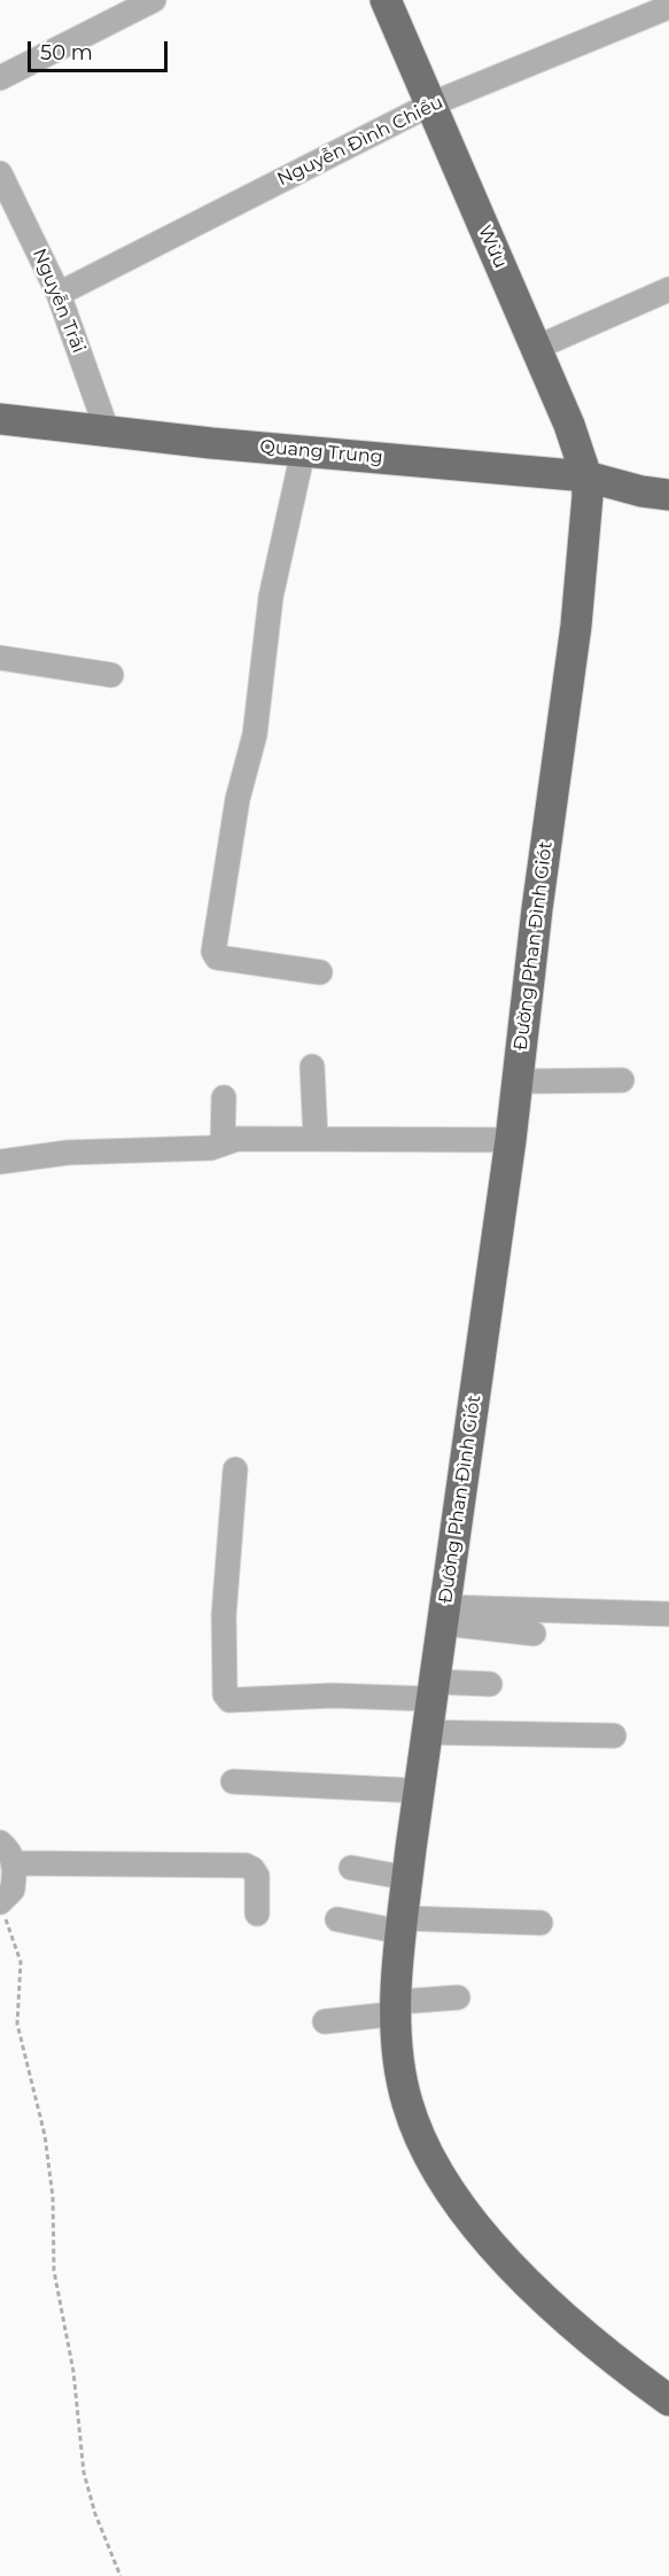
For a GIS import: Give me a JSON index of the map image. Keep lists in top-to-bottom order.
{
  "streets": {
    "main road": ["Wừu", "Quang Trung", "Đường Phan Đình Giót"],
    "street": ["Nguyễn Đình Chiểu", "Nguyễn Trãi"]
  },
  "crossings": [
    ["Nguyễn Đình Chiểu", "Wừu"],
    ["Nguyễn Đình Chiểu", "Nguyễn Trãi"],
    ["Wừu", "Quang Trung"],
    ["Wừu", "Đường Phan Đình Giót"],
    ["Nguyễn Trãi", "Quang Trung"],
    ["Quang Trung", "Đường Phan Đình Giót"]
  ],
  "scale_bar": "50 m"
}
